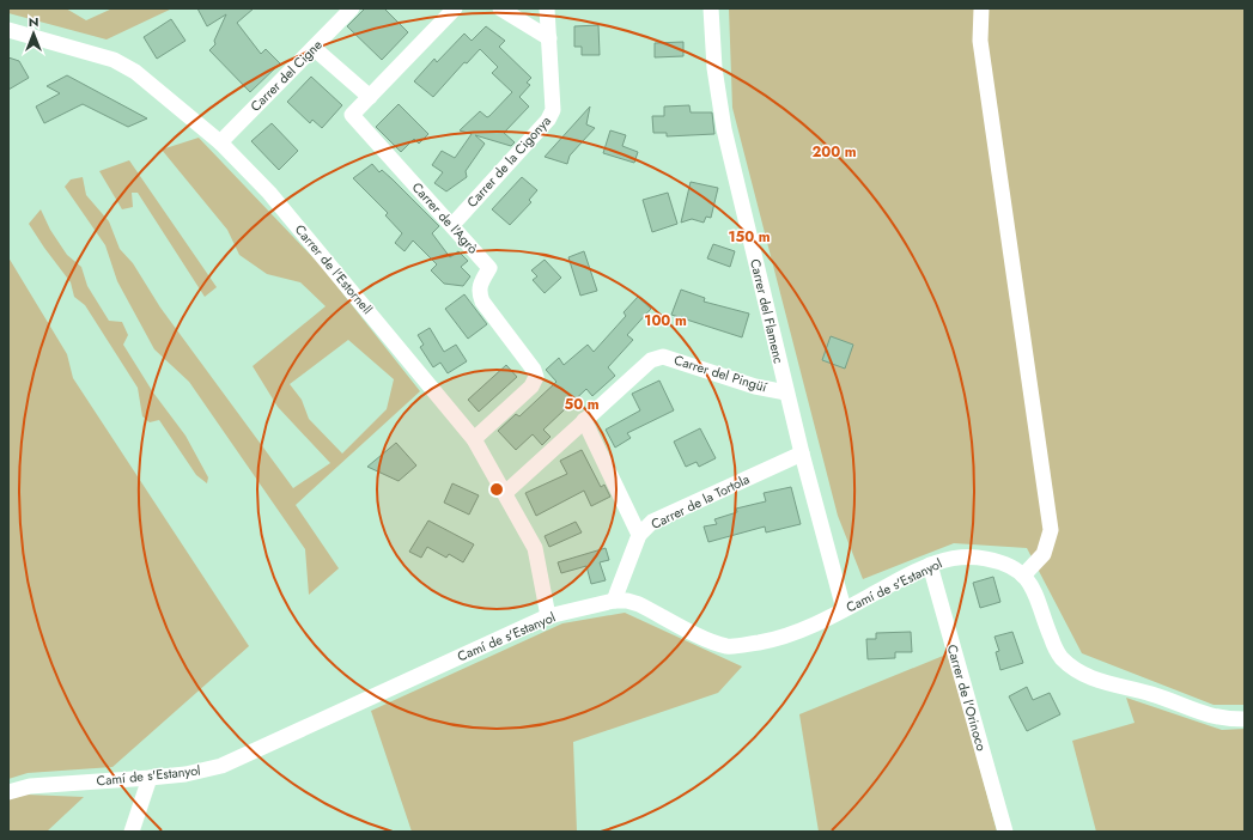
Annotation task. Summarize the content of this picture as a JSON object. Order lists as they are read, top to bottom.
{
  "streets": {
    "street": [
      "Carrer del Cigne",
      "Carrer de la Cigonya",
      "Carrer de l'Agrò",
      "Carrer de l'Estornell",
      "Carrer del Flamenc",
      "Carrer del Pingüí",
      "Carrer de la Tortola",
      "Camí de s'Estanyol",
      "Carrer de l'Orinoco"
    ]
  },
  "crossings": [
    ["Carrer del Cigne", "Carrer de l'Estornell"],
    ["Carrer de la Cigonya", "Carrer de l'Agrò"],
    ["Carrer de l'Agrò", "Carrer de l'Estornell"],
    ["Carrer de l'Estornell", "Carrer del Pingüí"],
    ["Carrer de l'Estornell", "Camí de s'Estanyol"],
    ["Carrer del Flamenc", "Carrer del Pingüí"],
    ["Carrer del Flamenc", "Carrer de la Tortola"],
    ["Carrer del Flamenc", "Camí de s'Estanyol"],
    ["Carrer de la Tortola", "Camí de s'Estanyol"],
    ["Camí de s'Estanyol", "Carrer de l'Orinoco"]
  ],
  "north": "top",
  "rings": [
    "200 m",
    "150 m",
    "100 m",
    "50 m"
  ]
}
